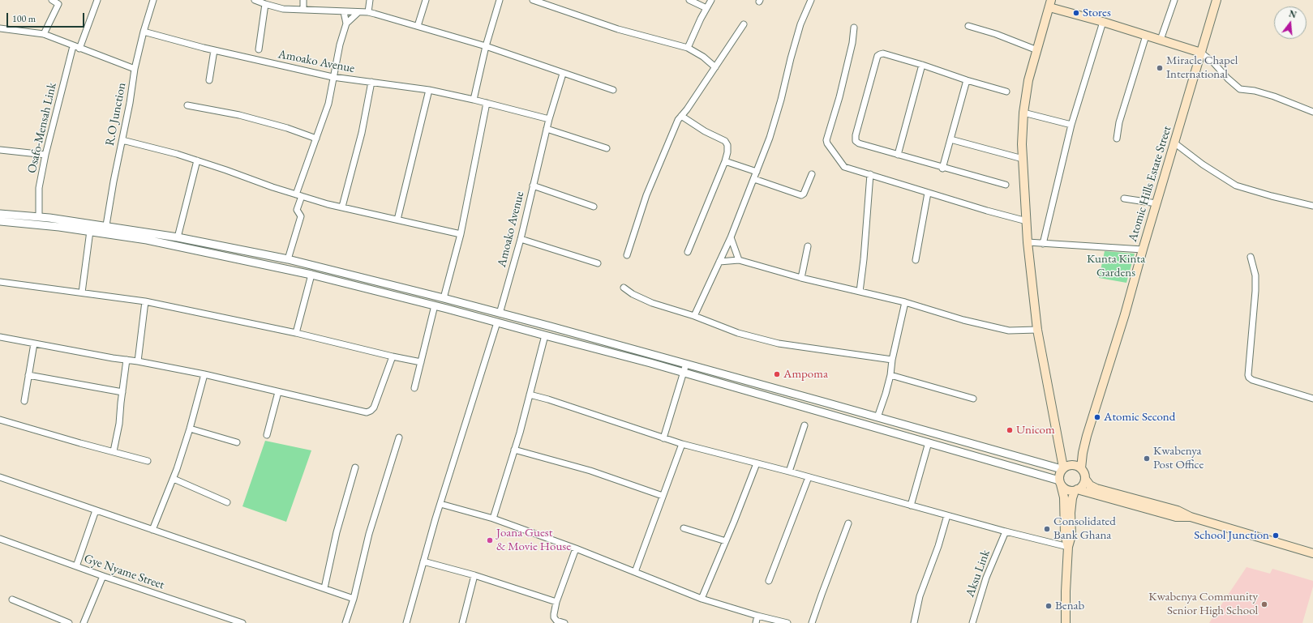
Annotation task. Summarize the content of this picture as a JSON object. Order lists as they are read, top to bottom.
{
  "streets": {
    "main road": ["Atomic Hills Estate Street"],
    "street": [
      "Amoako Avenue",
      "R.O Junction",
      "Osafo-Mensah Link",
      "Gye Nyame Street",
      "Aksu Link"
    ]
  },
  "crossings": [
    ["Amoako Avenue", "R.O Junction"]
  ],
  "parks": ["Kunta Kinta Gardens"],
  "places": [
    "Stores",
    "Miracle Chapel International",
    "Ampoma",
    "Atomic Second",
    "Unicom",
    "Kwabenya Post Office",
    "Consolidated Bank Ghana",
    "School Junction",
    "Joana Guest & Movie House",
    "Kwabenya Community Senior High School",
    "Benab"
  ],
  "scale_bar": "100 m",
  "north": "top"
}
